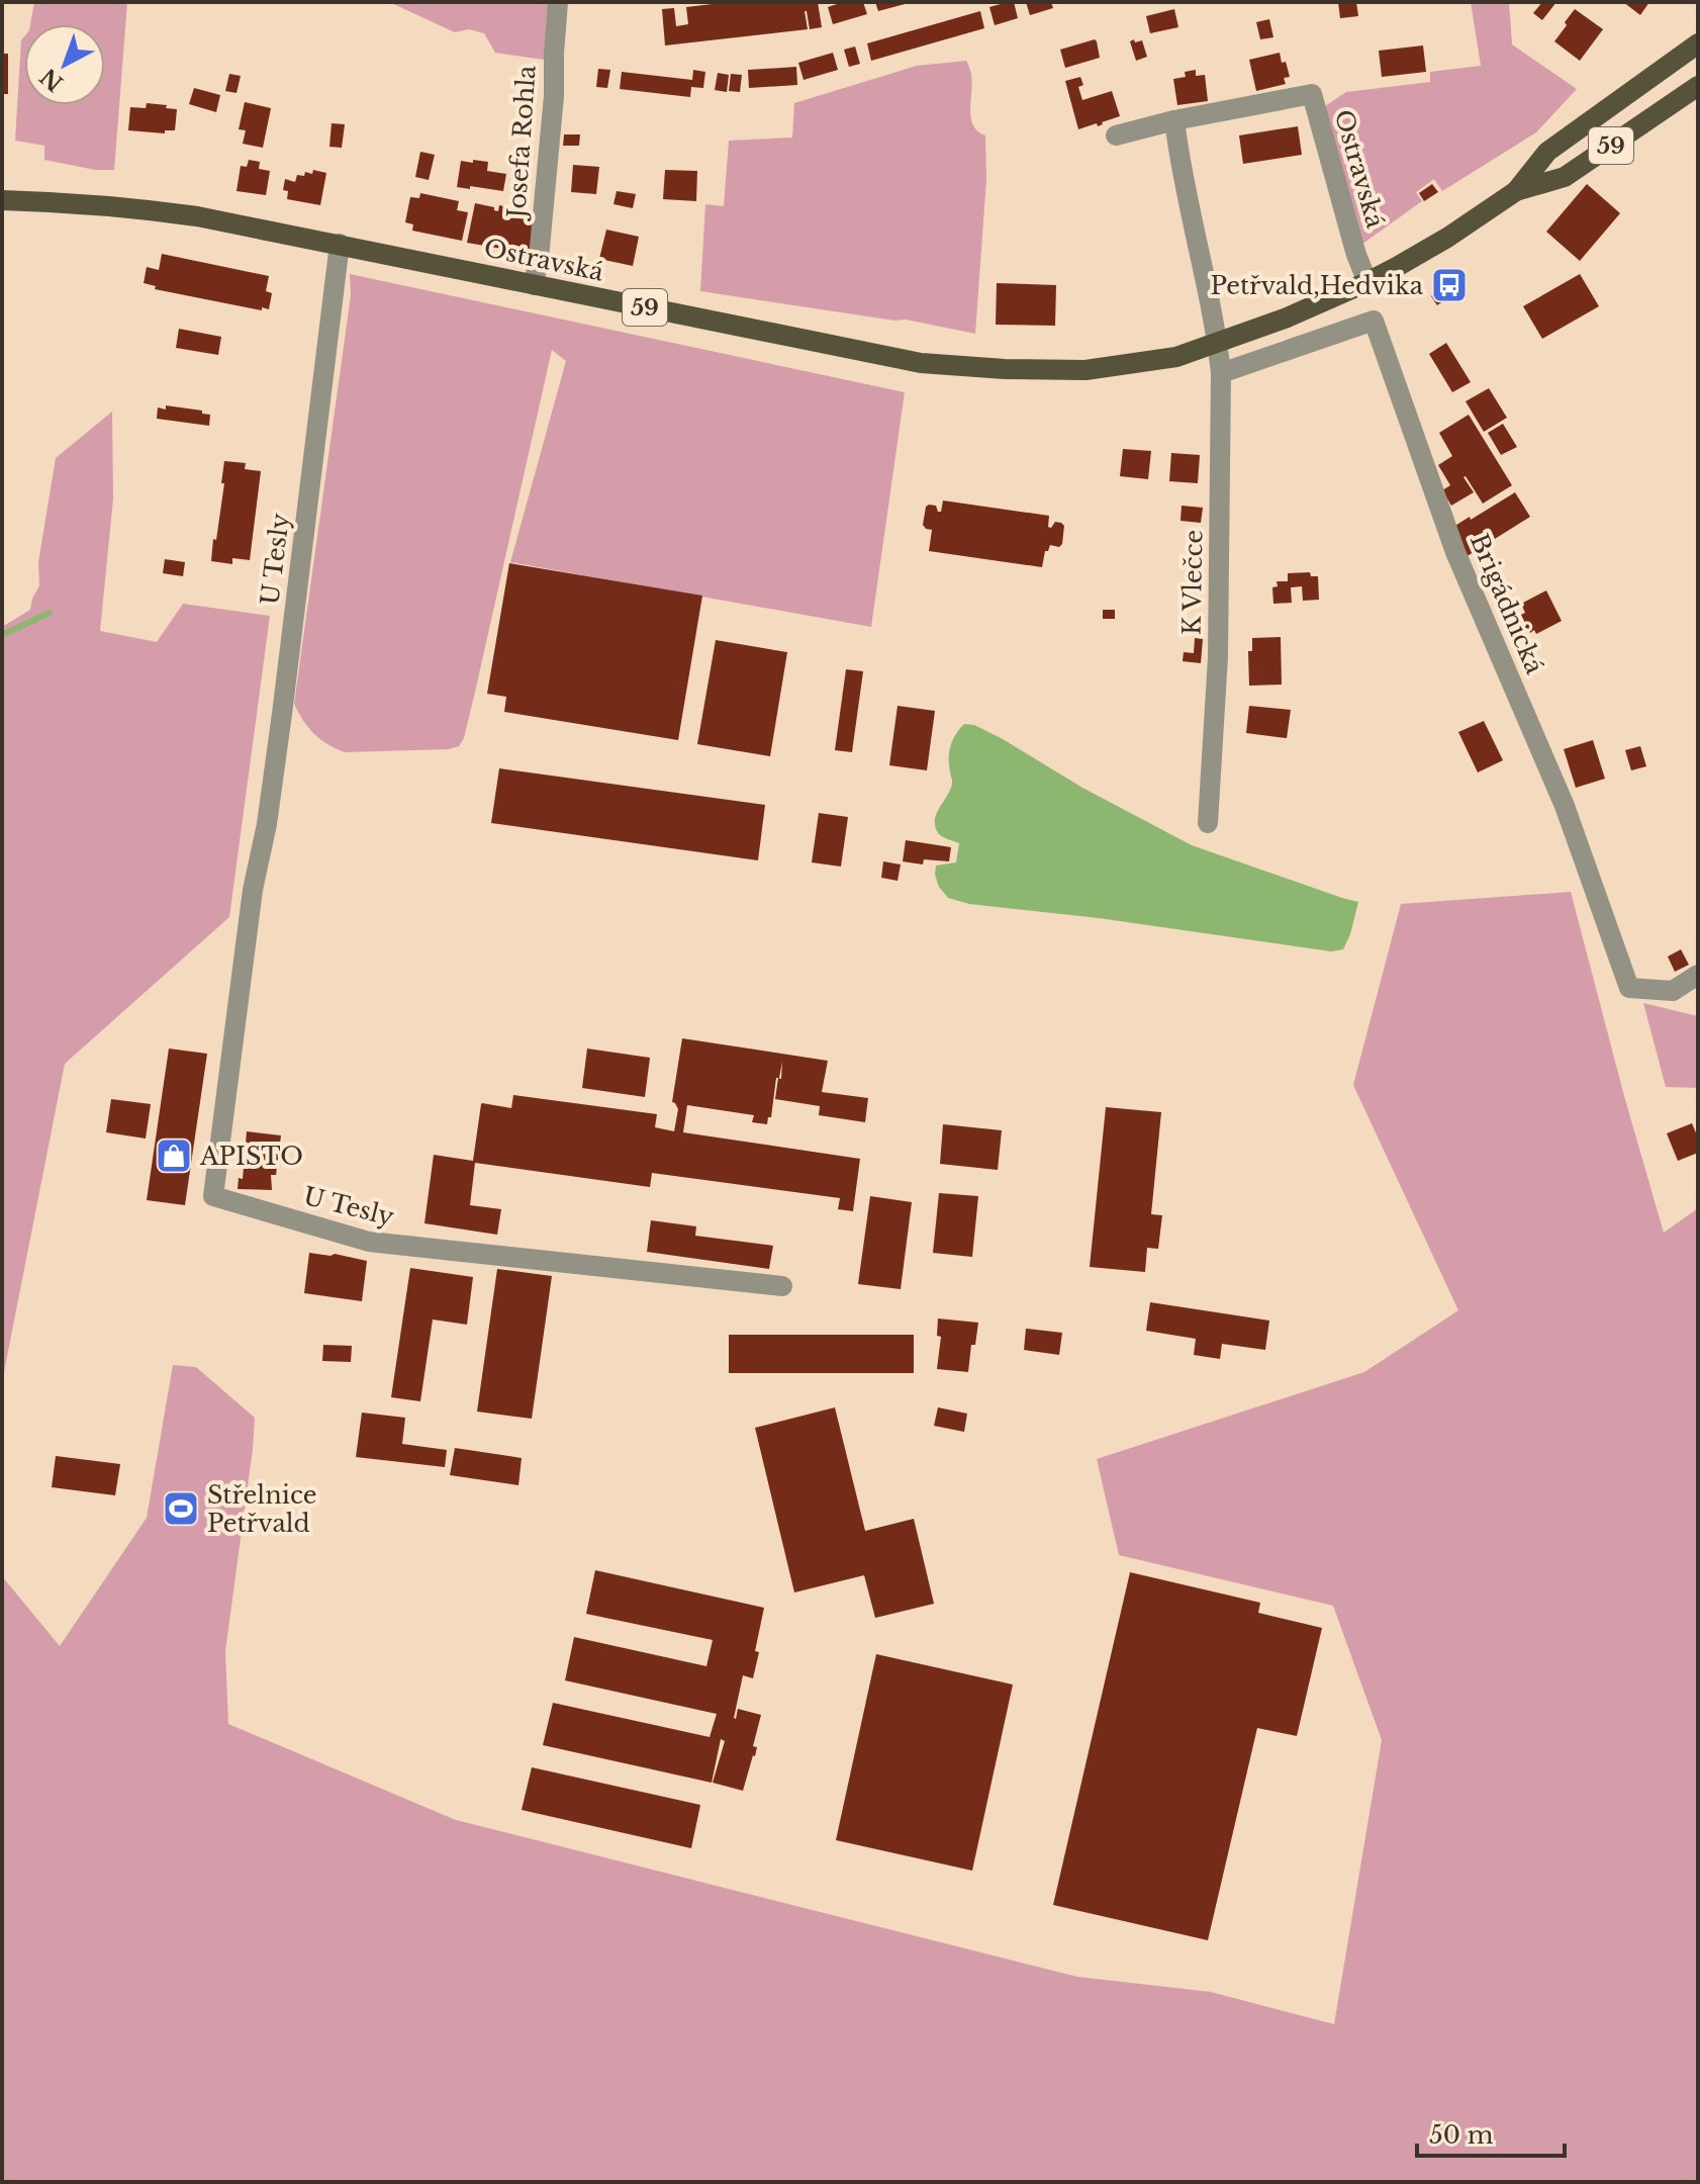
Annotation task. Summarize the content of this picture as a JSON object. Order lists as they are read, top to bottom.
{
  "streets": {
    "main road": ["59", "Ostravská"],
    "street": [
      "Josefa Rohla",
      "U Tesly",
      "K Vlečce",
      "Brigádnická"
    ]
  },
  "crossings": [
    ["Josefa Rohla", "Ostravská"],
    ["Ostravská", "U Tesly"],
    ["Ostravská", "K Vlečce"],
    ["K Vlečce", "Brigádnická"]
  ],
  "places": {
    "bus stop": ["Petřvald,Hedvika"],
    "shop": ["APISTO"],
    "sports": ["Střelnice Petřvald"]
  },
  "scale_bar": "50 m",
  "north": "bottom left"
}
